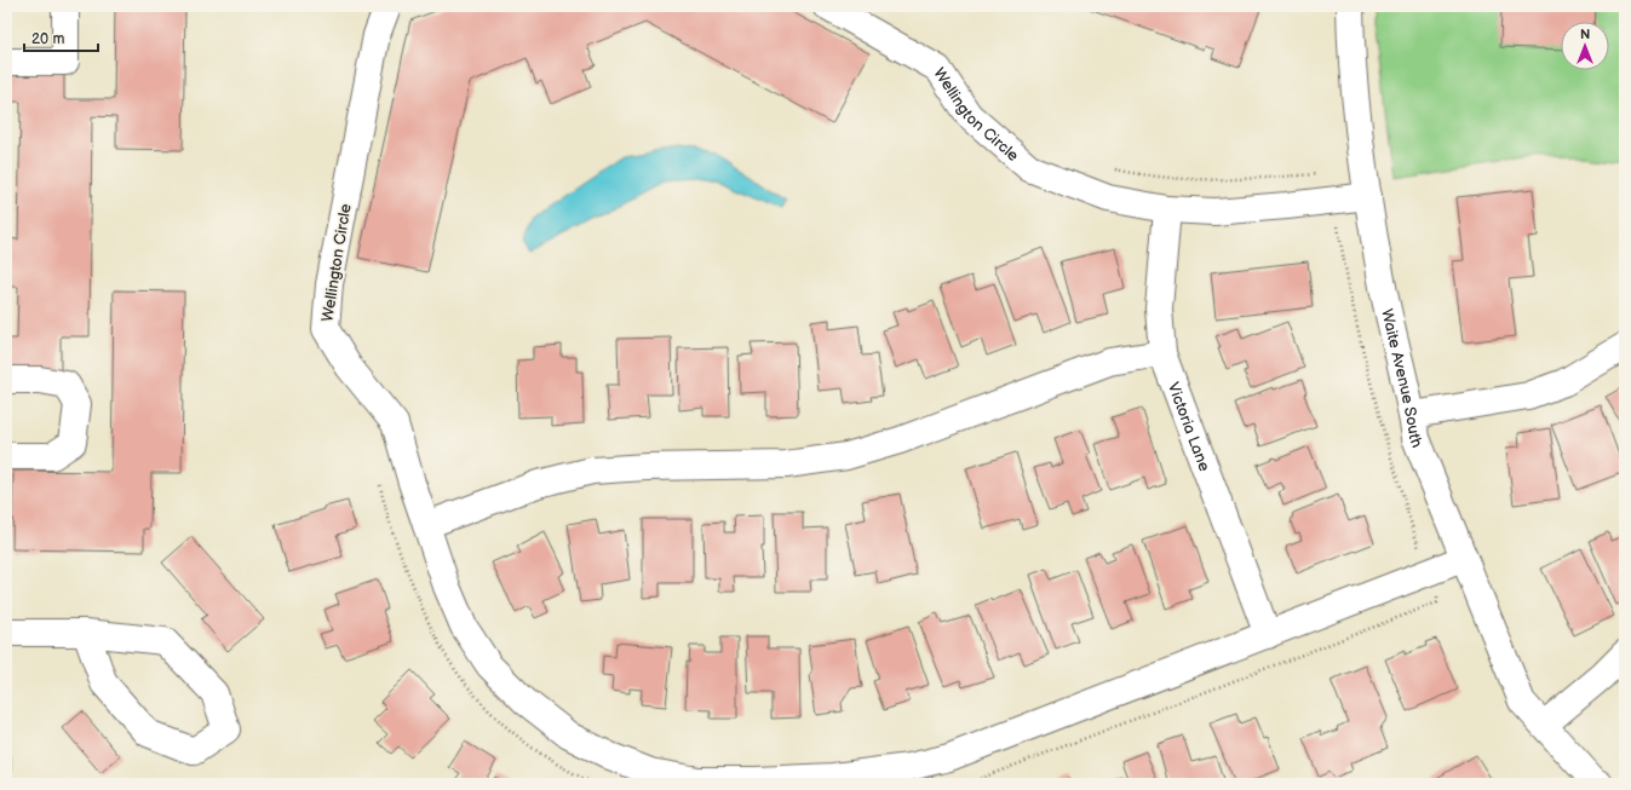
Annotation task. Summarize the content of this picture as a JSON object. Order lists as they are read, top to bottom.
{
  "streets": {
    "street": ["Wellington Circle", "Waite Avenue South", "Victoria Lane"]
  },
  "crossings": [
    ["Wellington Circle", "Waite Avenue South"],
    ["Wellington Circle", "Victoria Lane"]
  ],
  "scale_bar": "20 m",
  "north": "top"
}
